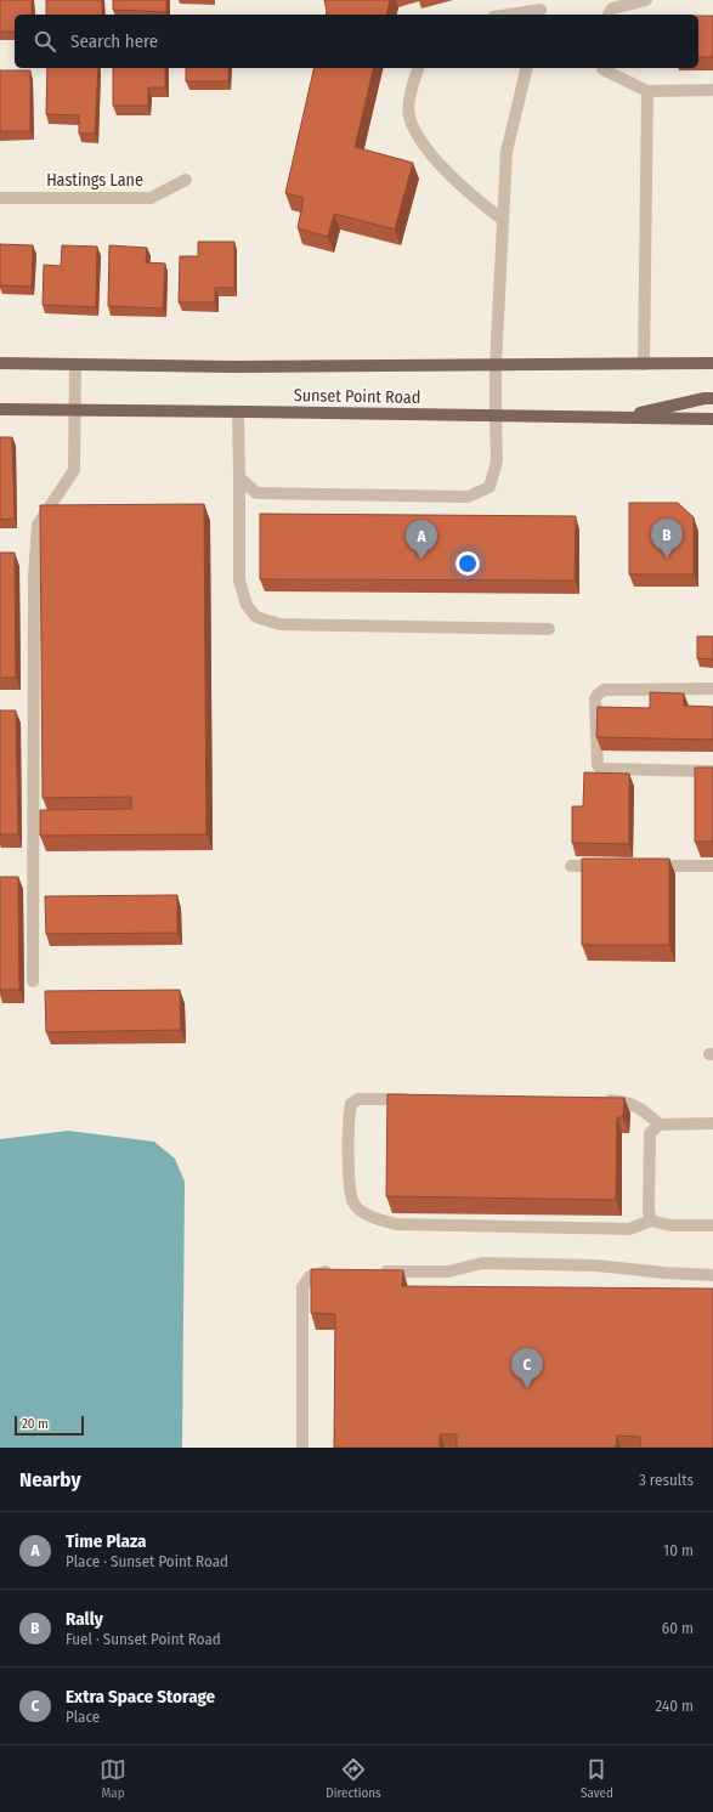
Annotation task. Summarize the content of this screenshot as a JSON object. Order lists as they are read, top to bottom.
{
  "streets": {
    "main road": ["Sunset Point Road"],
    "street": ["Hastings Lane"]
  },
  "scale_bar": "20 m",
  "page": {
    "search": "Search here",
    "pins": ["B", "A", "C"],
    "scale": "20 m",
    "heading": ["Nearby", "3 results"],
    "list": [
      {
        "mark": "A",
        "name": "Time Plaza",
        "note": "Place · Sunset Point Road",
        "value": "10 m"
      },
      {
        "mark": "B",
        "name": "Rally",
        "note": "Fuel · Sunset Point Road",
        "value": "60 m"
      },
      {
        "mark": "C",
        "name": "Extra Space Storage",
        "note": "Place",
        "value": "240 m"
      }
    ],
    "nav": ["Map", "Directions", "Saved"]
  }
}
